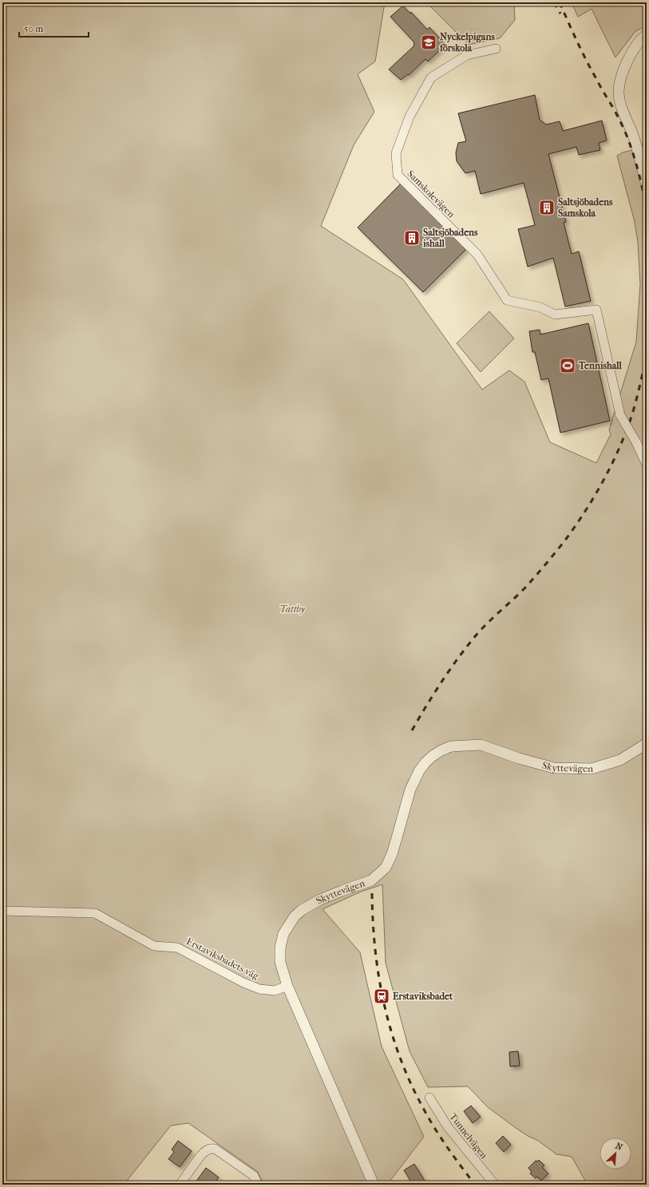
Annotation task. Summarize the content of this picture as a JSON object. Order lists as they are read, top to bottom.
{
  "streets": {
    "street": [
      "Samskolevägen",
      "Skyttevägen",
      "Erstaviksbadets väg",
      "Tunnelvägen"
    ]
  },
  "crossings": [
    ["Skyttevägen", "Erstaviksbadets väg"]
  ],
  "parks": ["Tattby"],
  "places": {
    "school or university": ["Nyckelpigans förskola"],
    "building": ["Saltsjöbadens Samskola", "Saltsjöbadens ishall"],
    "sports": ["Tennishall"],
    "station": ["Erstaviksbadet"]
  },
  "scale_bar": "50 m",
  "north": "top right"
}
